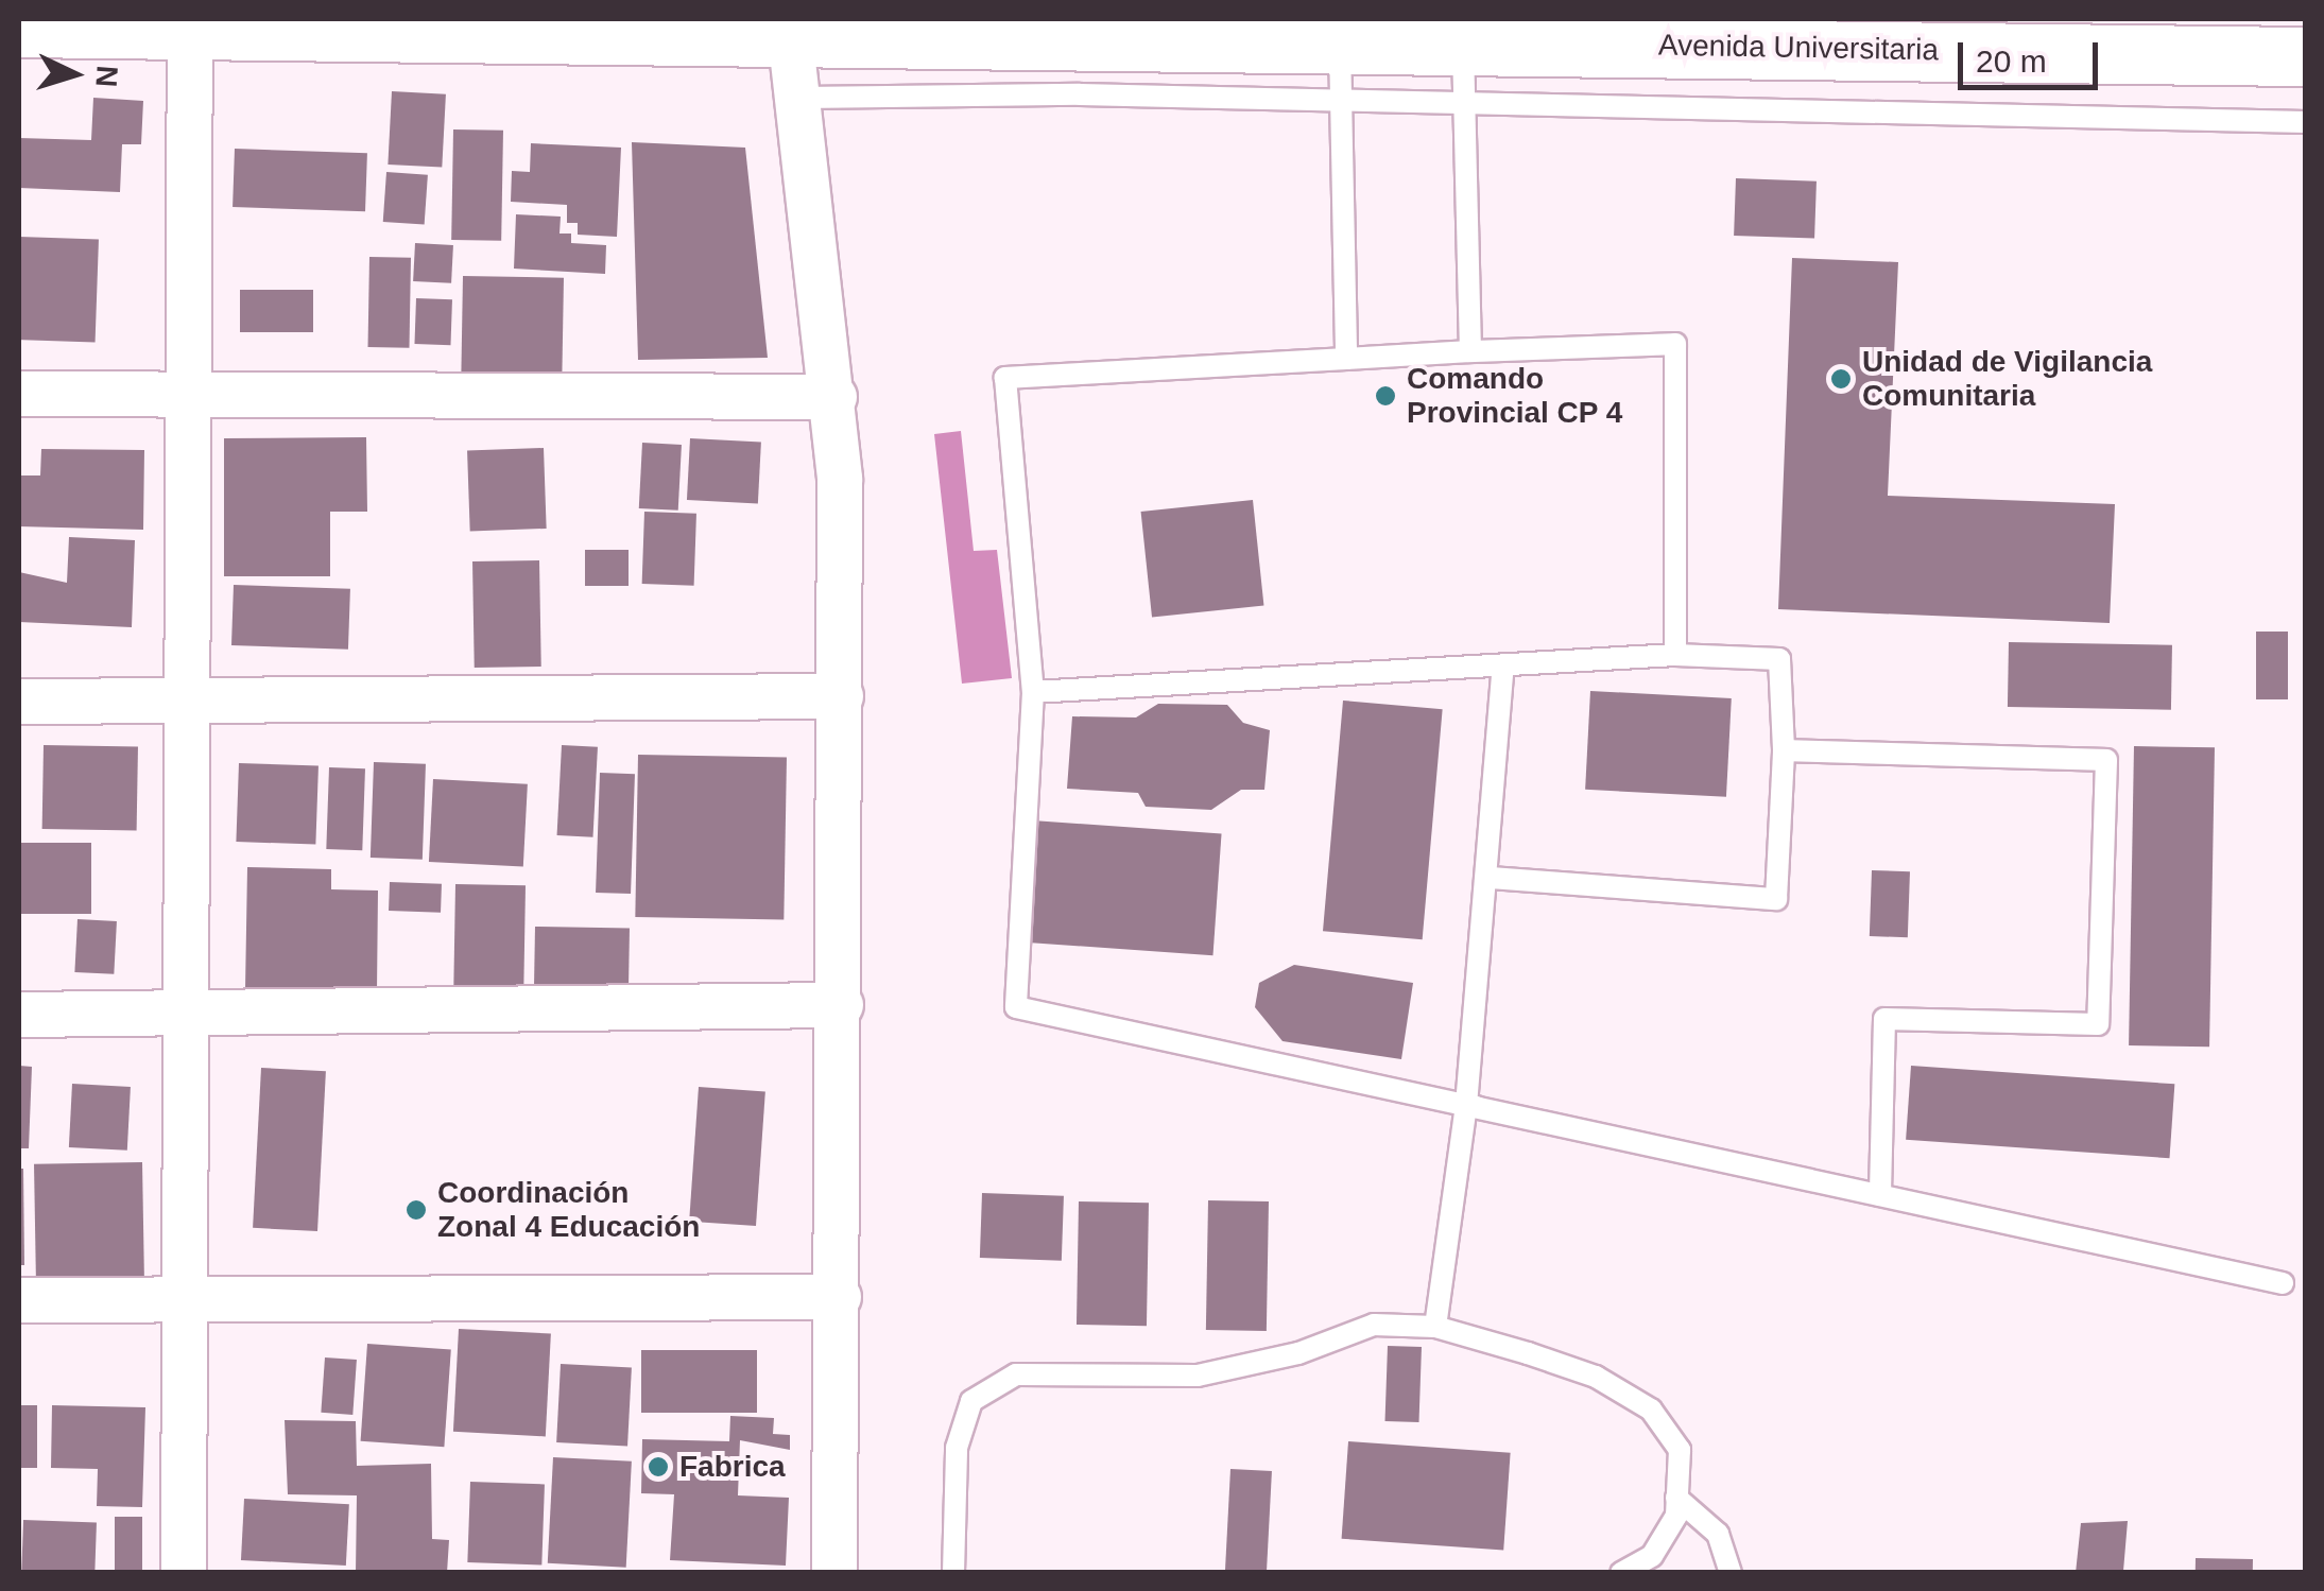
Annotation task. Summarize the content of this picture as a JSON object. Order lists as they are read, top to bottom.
{
  "streets": {
    "main road": ["Avenida Universitaria"]
  },
  "places": [
    "Unidad de Vigilancia Comunitaria",
    "Comando Provincial CP 4",
    "Coordinación Zonal 4 Educación",
    "Fabrica"
  ],
  "scale_bar": "20 m",
  "north": "right"
}
